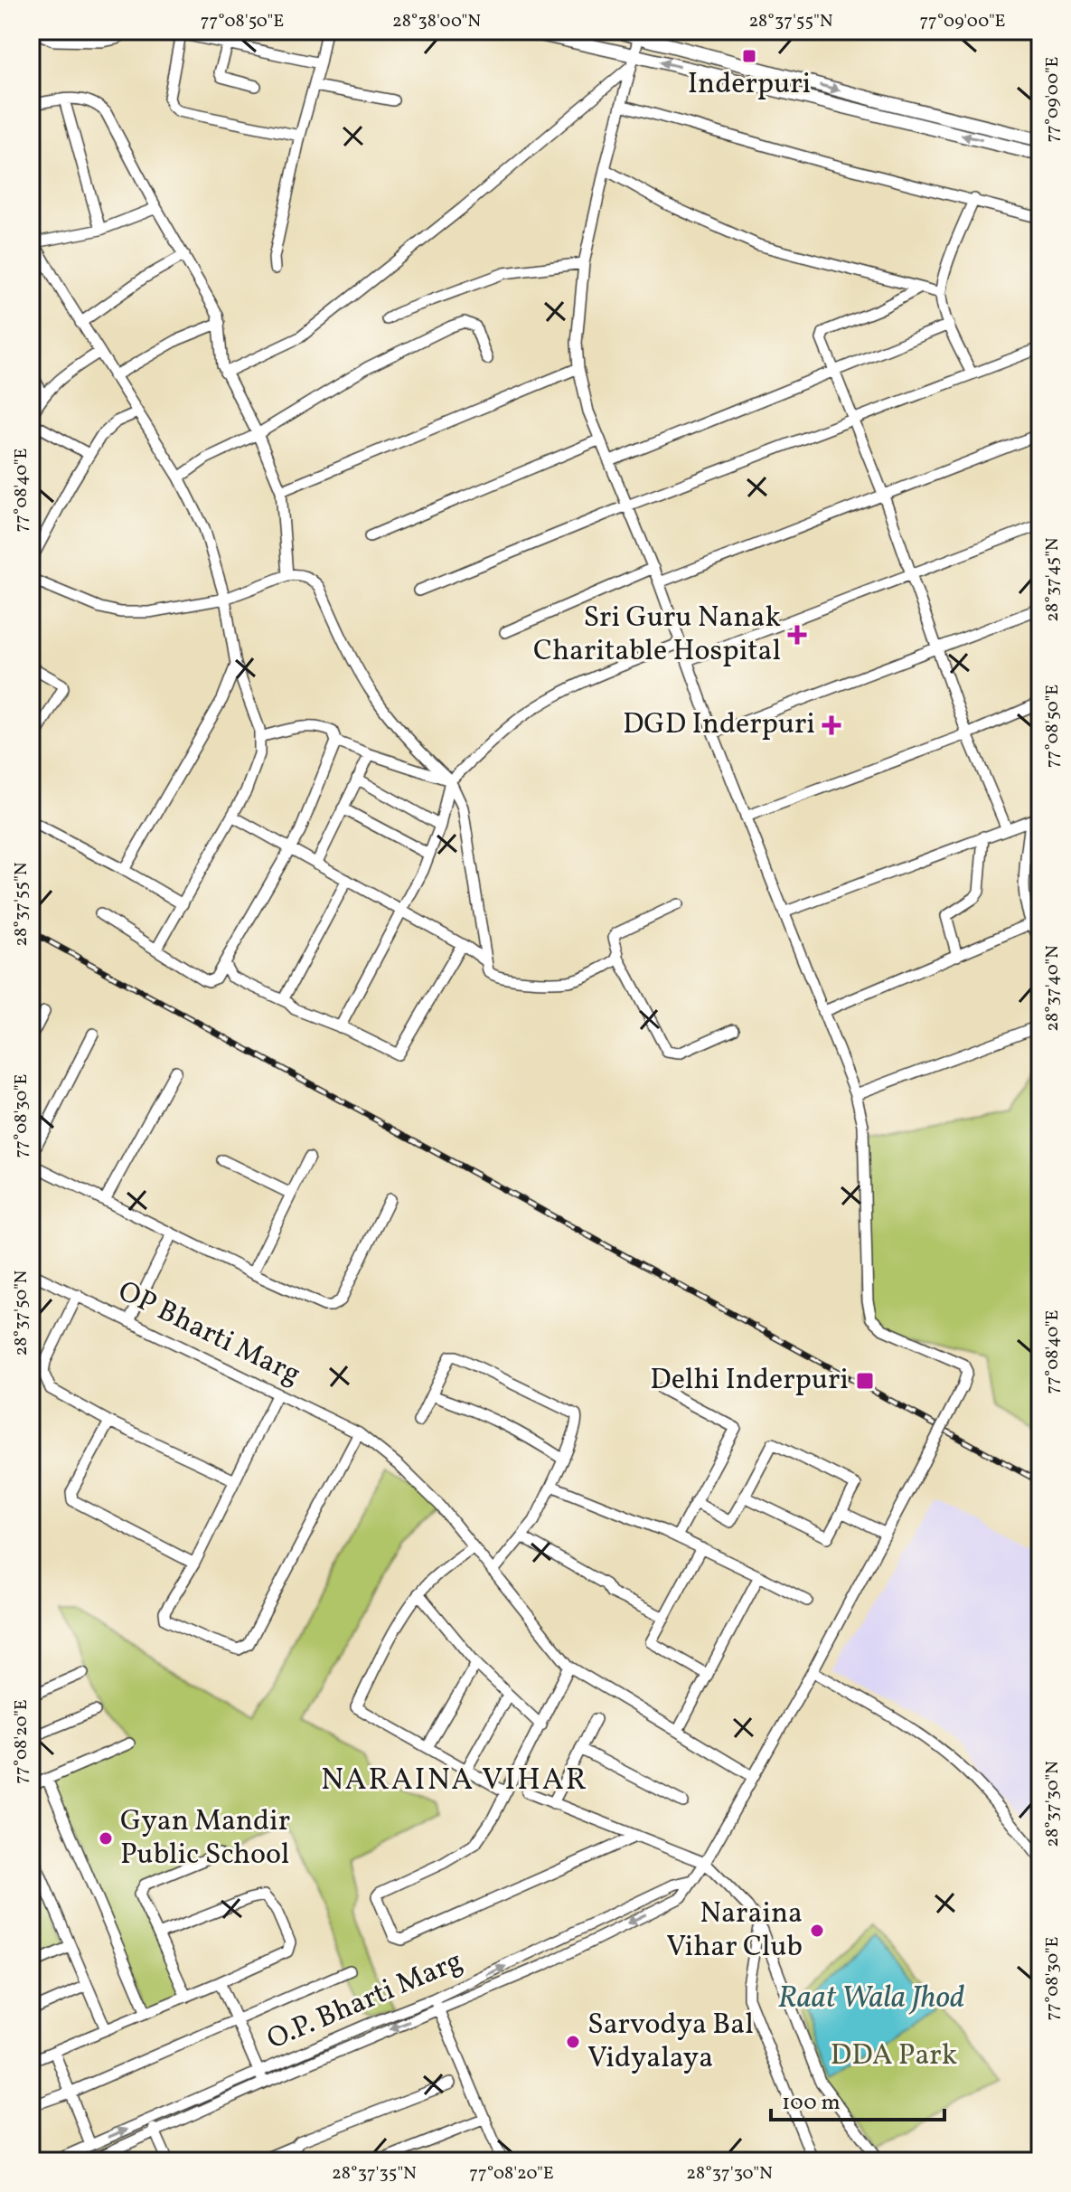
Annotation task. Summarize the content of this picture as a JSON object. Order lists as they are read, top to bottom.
{
  "streets": {
    "street": ["OP Bharti Marg", "O.P. Bharti Marg"]
  },
  "crossings": [
    ["OP Bharti Marg", "O.P. Bharti Marg"]
  ],
  "districts": ["NARAINA VIHAR"],
  "water": ["Raat Wala Jhod"],
  "parks": ["DDA Park"],
  "places": {
    "transit": ["Inderpuri", "Delhi Inderpuri"],
    "health": ["Sri Guru Nanak Charitable Hospital", "DGD Inderpuri"],
    "other": ["Gyan Mandir Public School", "Naraina Vihar Club", "Sarvodya Bal Vidyalaya"]
  },
  "scale_bar": "100 m",
  "coordinates": [
    "77°08'50\"E",
    "28°38'00\"N",
    "28°37'55\"N",
    "77°09'00\"E",
    "77°08'40\"E",
    "28°37'45\"N",
    "28°37'40\"N",
    "77°08'30\"E",
    "28°37'50\"N",
    "77°08'20\"E",
    "28°37'30\"N",
    "28°37'35\"N"
  ]
}
